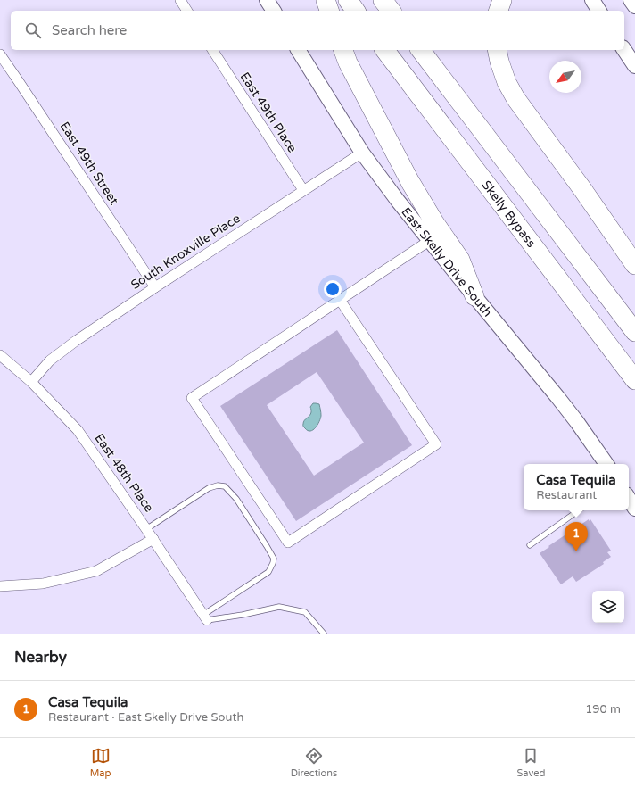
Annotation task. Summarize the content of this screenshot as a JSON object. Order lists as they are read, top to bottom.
{
  "streets": {
    "highway": ["Skelly Bypass"],
    "main road": ["East Skelly Drive South"],
    "street": [
      "East 49th Place",
      "East 49th Street",
      "South Knoxville Place",
      "East 48th Place"
    ]
  },
  "crossings": [
    ["East 49th Place", "South Knoxville Place"],
    ["East 49th Street", "South Knoxville Place"],
    ["South Knoxville Place", "East Skelly Drive South"],
    ["South Knoxville Place", "East 48th Place"]
  ],
  "north": "bottom left",
  "page": {
    "search": "Search here",
    "popup": ["Casa Tequila", "Restaurant"],
    "pins": "1",
    "heading": "Nearby",
    "list": [
      {
        "mark": "1",
        "name": "Casa Tequila",
        "note": "Restaurant · East Skelly Drive South",
        "value": "190 m"
      }
    ],
    "nav": ["Map", "Directions", "Saved"]
  }
}
